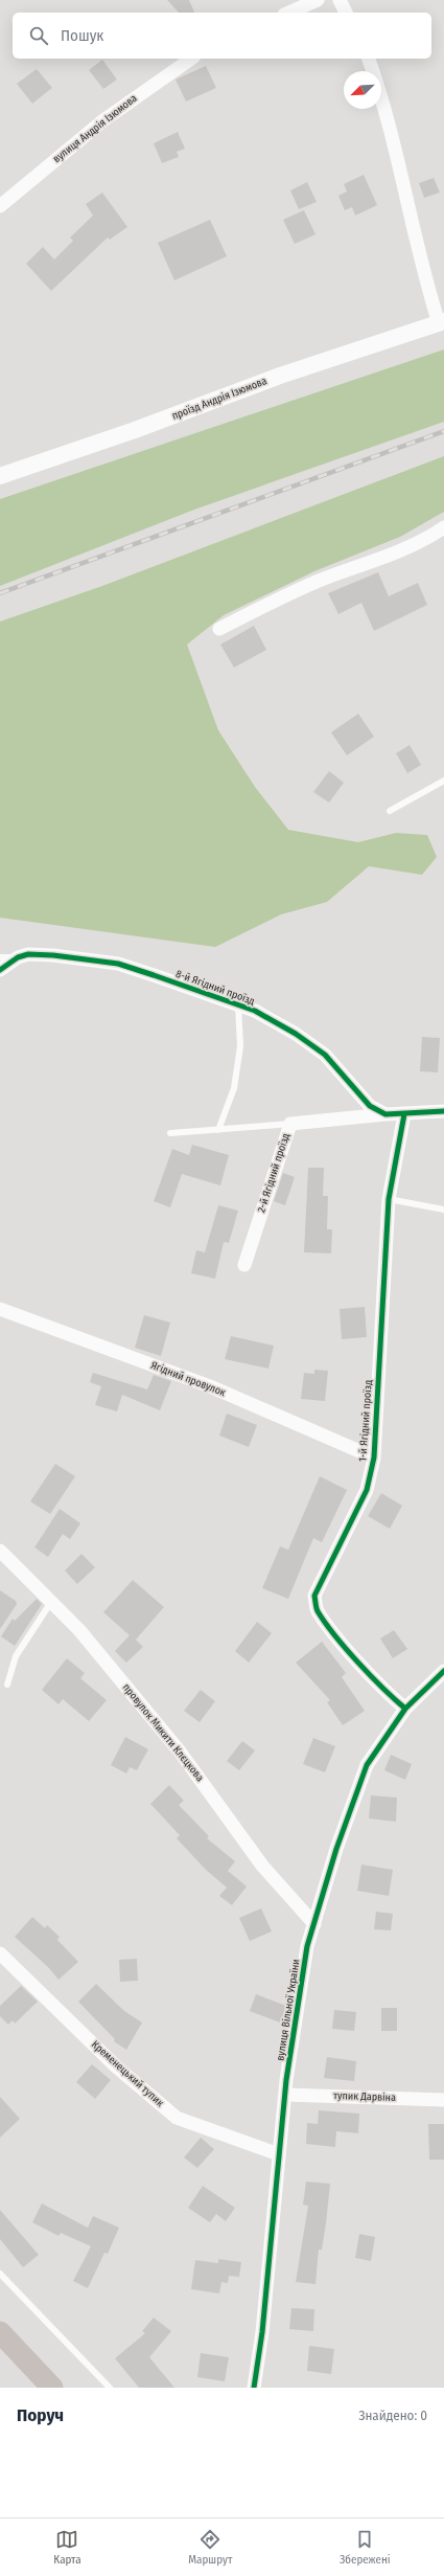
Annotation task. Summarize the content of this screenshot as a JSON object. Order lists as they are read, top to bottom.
{
  "streets": {
    "street": [
      "вулиця Андрія Ізюмова",
      "проїзд Андрія Ізюмова",
      "8-й Ягідний проїзд",
      "2-й Ягідний проїзд",
      "Ягідний провулок",
      "1-й Ягідний проїзд",
      "провулок Микити Клєцкова",
      "вулиця Вільної України",
      "Кременецький тупик",
      "тупик Дарвіна"
    ]
  },
  "crossings": [
    ["8-й Ягідний проїзд", "2-й Ягідний проїзд"],
    ["Ягідний провулок", "1-й Ягідний проїзд"],
    ["1-й Ягідний проїзд", "вулиця Вільної України"],
    ["провулок Микити Клєцкова", "вулиця Вільної України"],
    ["вулиця Вільної України", "Кременецький тупик"],
    ["вулиця Вільної України", "тупик Дарвіна"]
  ],
  "north": "bottom left",
  "page": {
    "search": "Пошук",
    "heading": ["Поруч", "Знайдено: 0"],
    "nav": ["Карта", "Маршрут", "Збережені"]
  }
}
